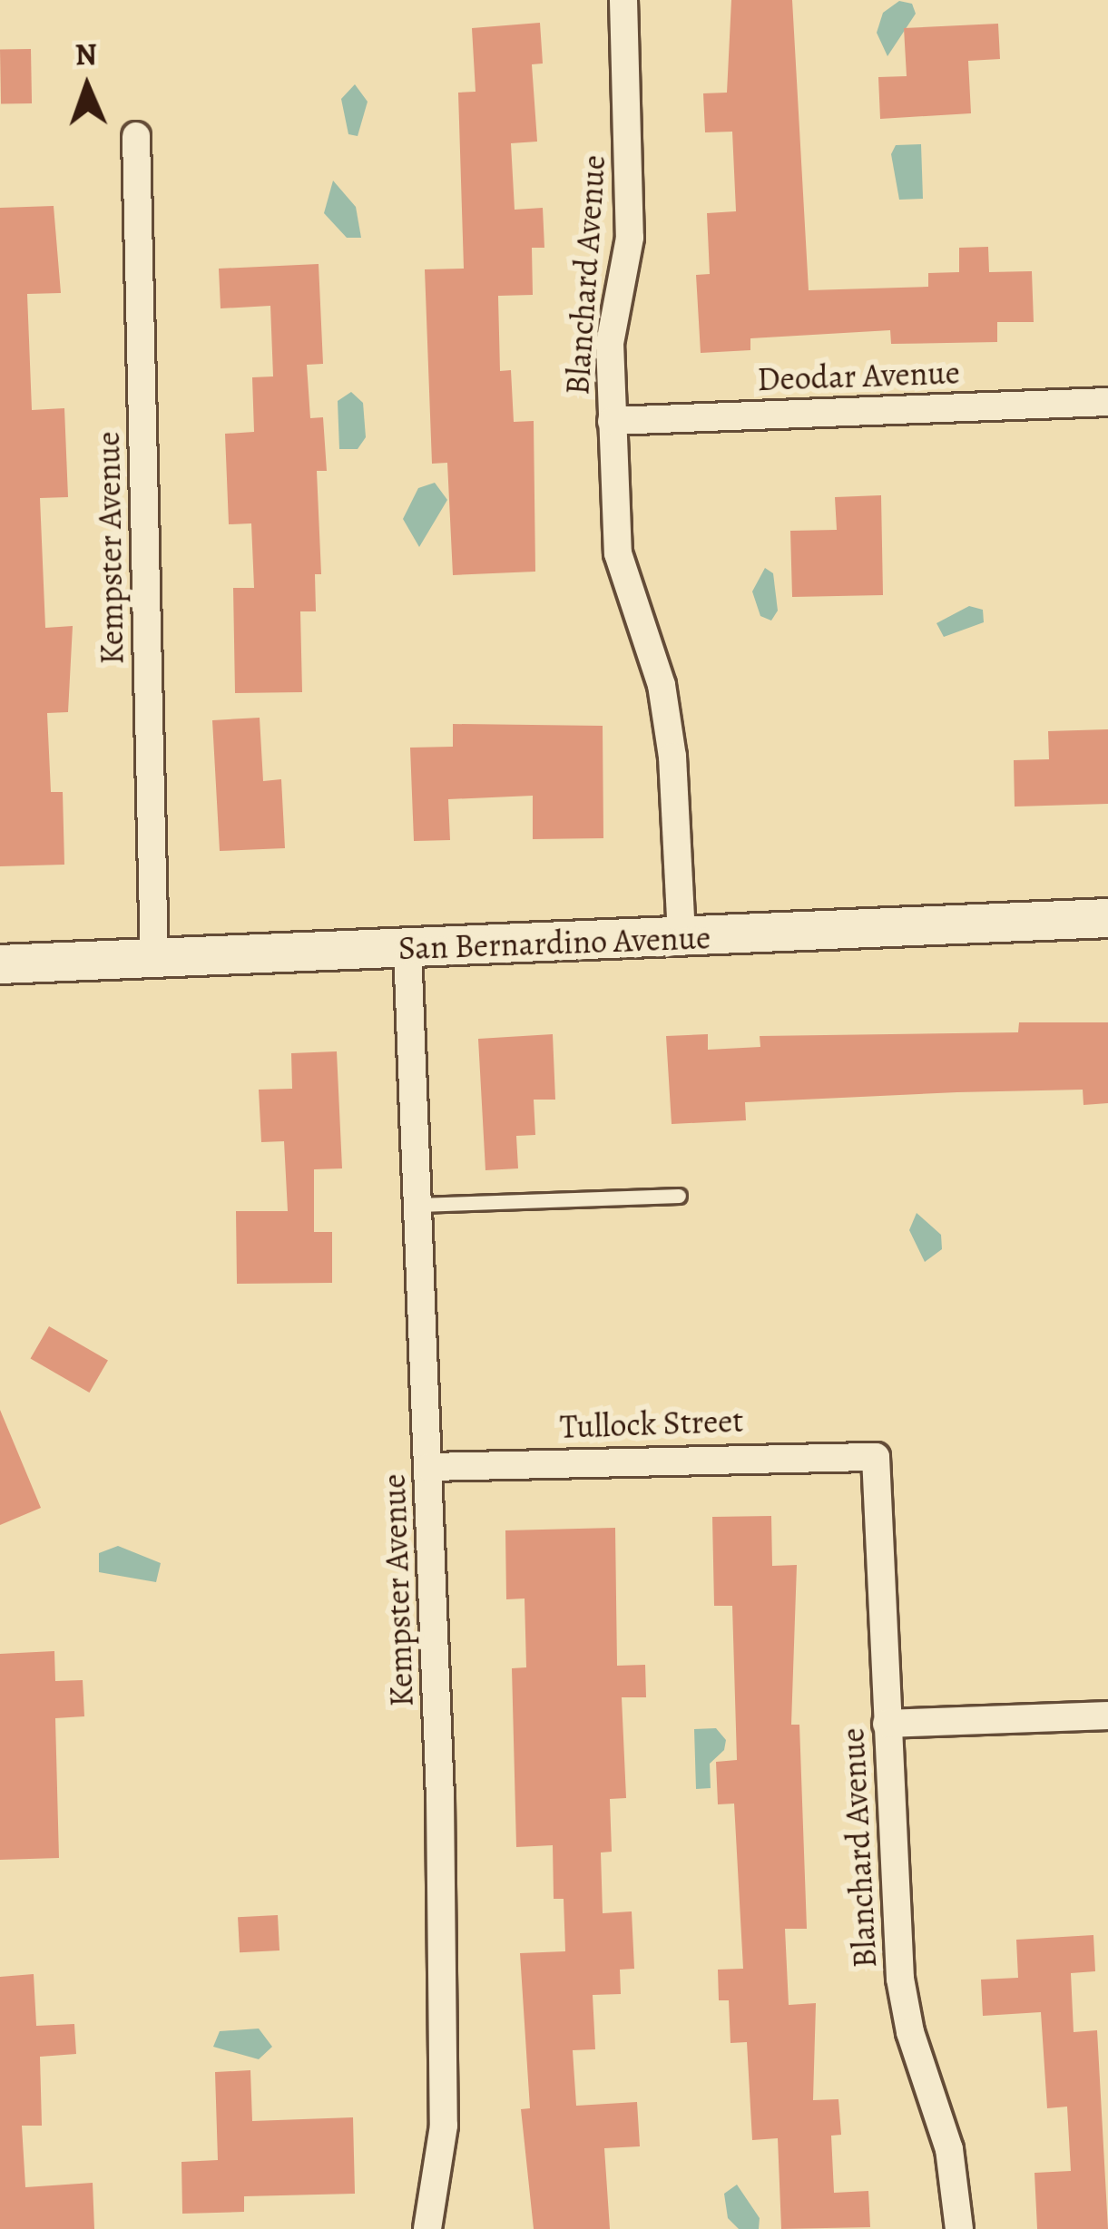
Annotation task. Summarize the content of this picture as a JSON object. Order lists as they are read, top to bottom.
{
  "streets": {
    "main road": ["San Bernardino Avenue"],
    "street": [
      "Blanchard Avenue",
      "Deodar Avenue",
      "Kempster Avenue",
      "Tullock Street"
    ]
  },
  "crossings": [
    ["Blanchard Avenue", "Deodar Avenue"],
    ["Blanchard Avenue", "San Bernardino Avenue"],
    ["Blanchard Avenue", "Tullock Street"],
    ["Kempster Avenue", "San Bernardino Avenue"],
    ["Kempster Avenue", "Tullock Street"]
  ],
  "north": "top"
}
